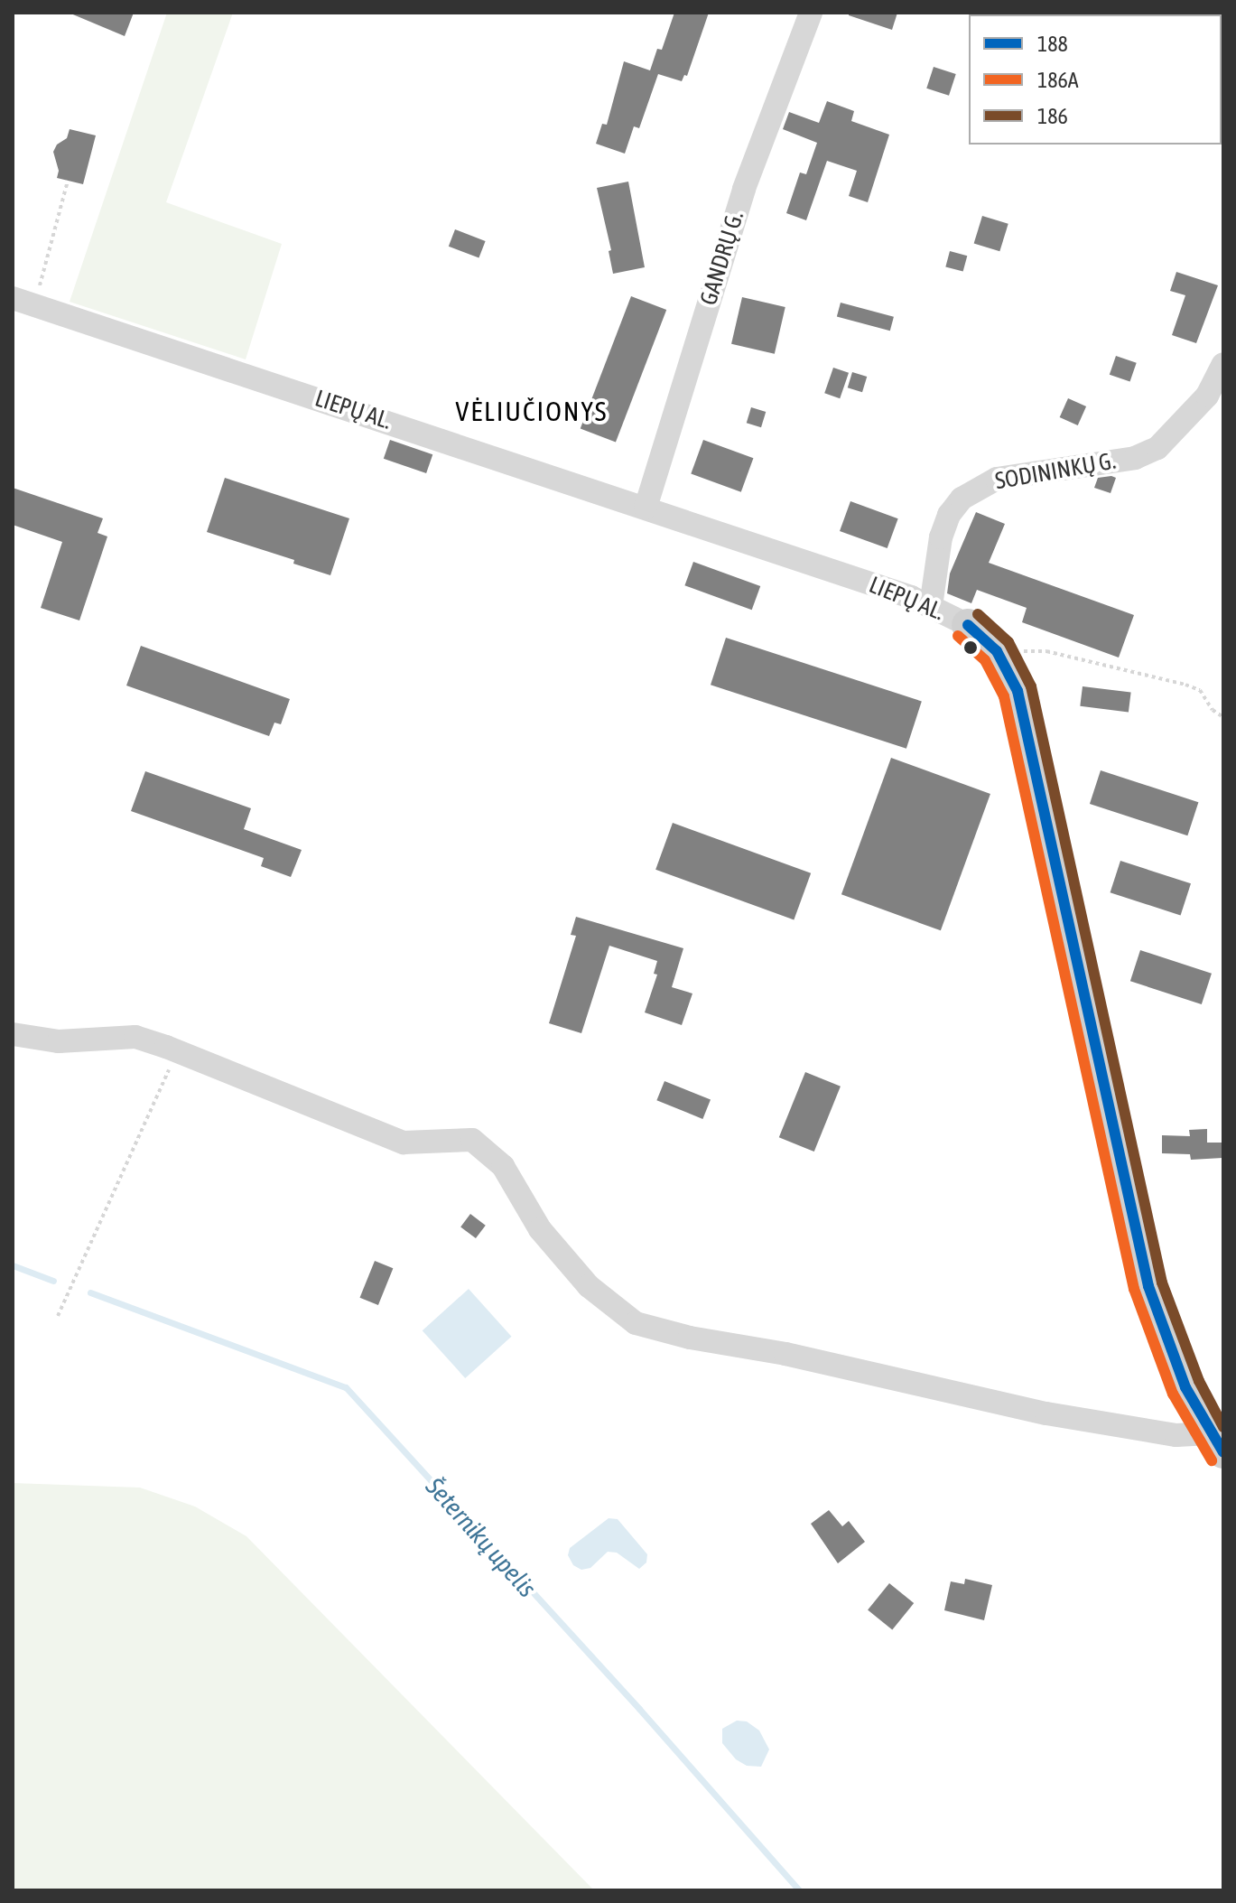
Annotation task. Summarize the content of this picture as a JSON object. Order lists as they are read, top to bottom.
{
  "streets": {
    "main road": ["LIEPŲ AL."],
    "street": ["GANDRŲ G.", "SODININKŲ G."]
  },
  "crossings": [
    ["GANDRŲ G.", "LIEPŲ AL."],
    ["LIEPŲ AL.", "SODININKŲ G."]
  ],
  "districts": ["VĖLIUČIONYS"],
  "water": ["Šeternikų upelis"],
  "lines": ["transit line 186", "transit line 188", "transit line 186A"],
  "legend": ["188", "186A", "186"]
}
